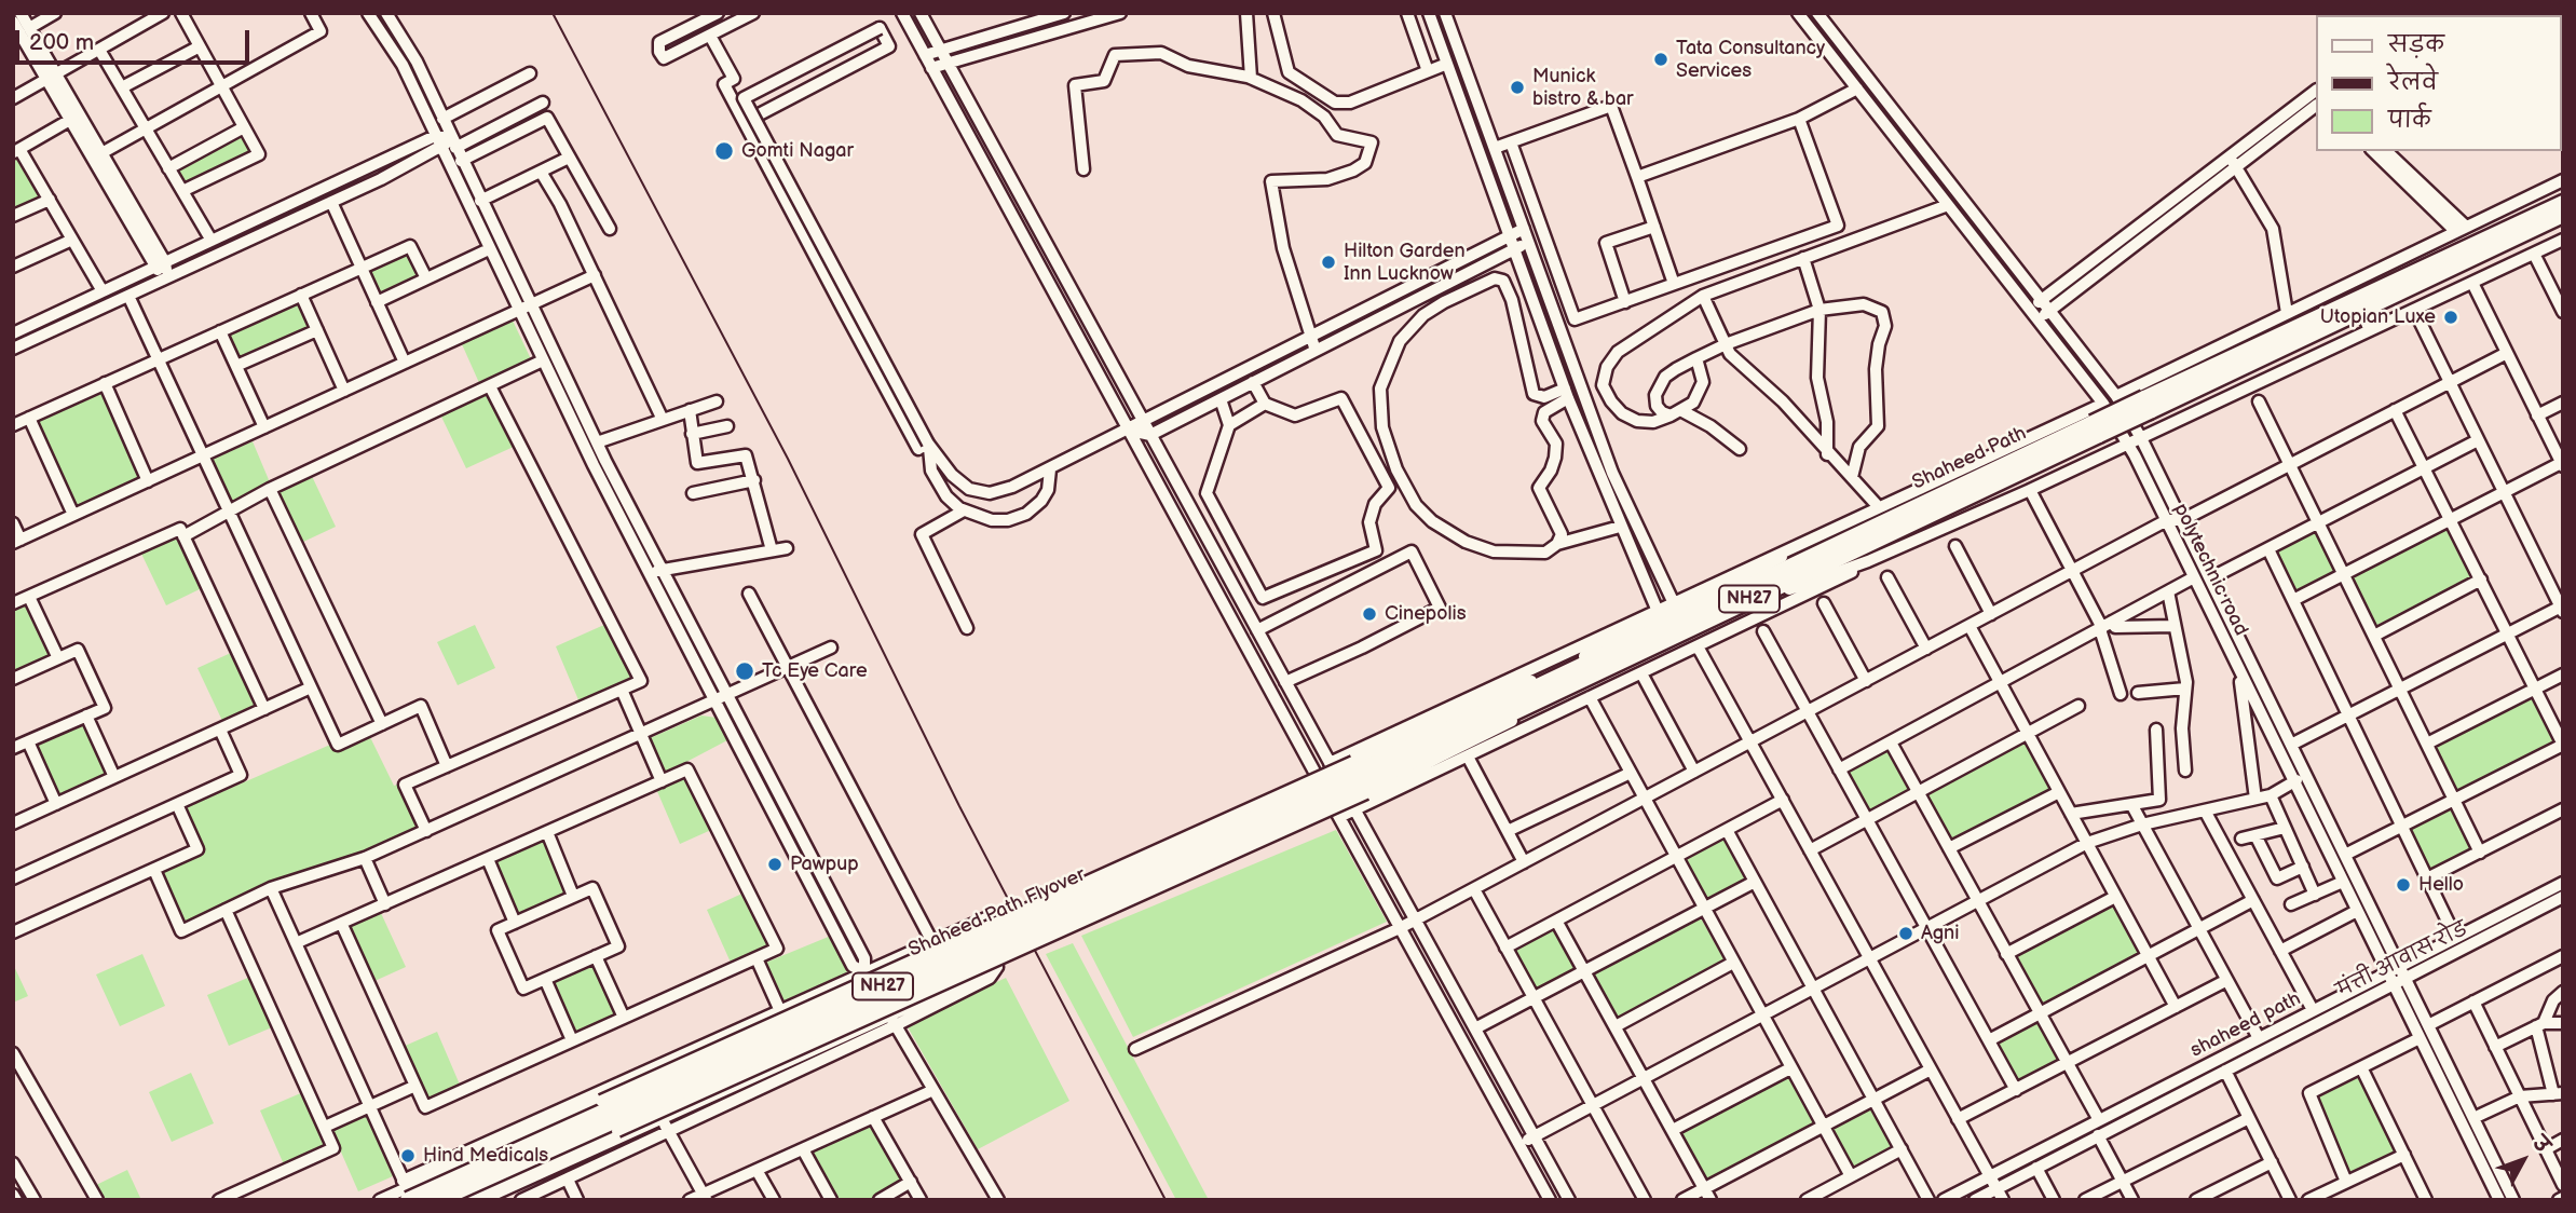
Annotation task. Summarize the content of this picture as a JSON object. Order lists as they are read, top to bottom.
{
  "streets": {
    "highway": ["Shaheed Path", "NH27", "Shaheed Path Flyover"],
    "street": ["polytechnic road", "मंत्ती आवास रोड", "shaheed path"]
  },
  "crossings": [
    ["Shaheed Path", "Shaheed Path Flyover"],
    ["polytechnic road", "मंत्ती आवास रोड"],
    ["polytechnic road", "shaheed path"]
  ],
  "places": [
    "Tata Consultancy Services",
    "Munick bistro & bar",
    "Gomti Nagar",
    "Hilton Garden Inn Lucknow",
    "Utopian Luxe",
    "Cinepolis",
    "Tc Eye Care",
    "Pawpup",
    "Hello",
    "Agni",
    "Hind Medicals"
  ],
  "legend": ["सड़क", "रेलवे", "पार्क"],
  "scale_bar": "200 m",
  "north": "top right"
}
